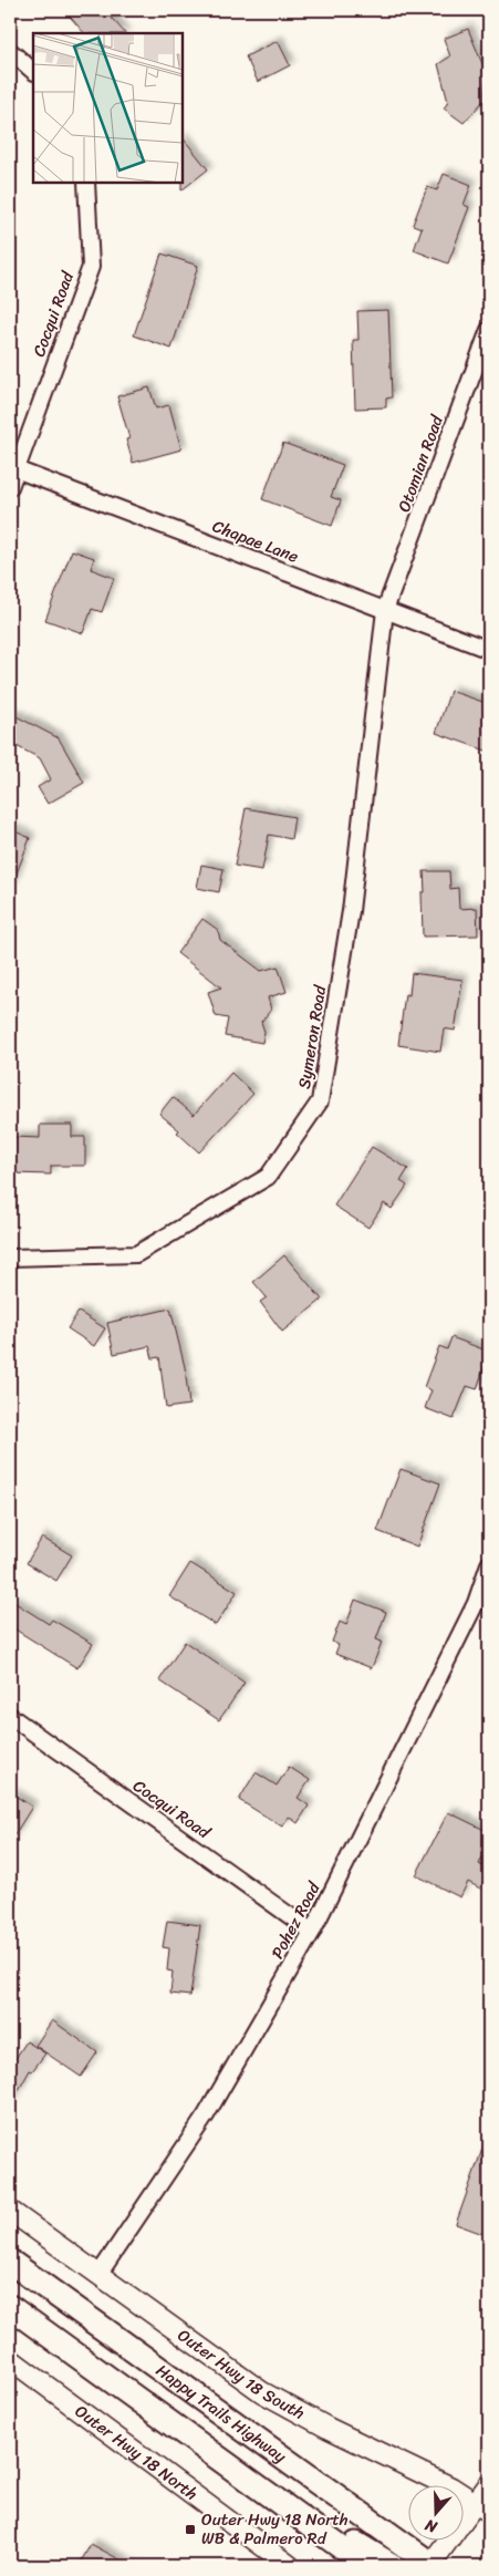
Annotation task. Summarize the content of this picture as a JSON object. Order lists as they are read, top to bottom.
{
  "streets": {
    "main road": ["Happy Trails Highway"],
    "street": [
      "Cocqui Road",
      "Otomian Road",
      "Chapae Lane",
      "Symeron Road",
      "Pohez Road",
      "Outer Hwy 18 South",
      "Outer Hwy 18 North"
    ]
  },
  "crossings": [
    ["Cocqui Road", "Chapae Lane"],
    ["Cocqui Road", "Pohez Road"],
    ["Otomian Road", "Chapae Lane"],
    ["Otomian Road", "Symeron Road"],
    ["Chapae Lane", "Symeron Road"],
    ["Pohez Road", "Outer Hwy 18 South"]
  ],
  "places": {
    "transit": ["Outer Hwy 18 North WB & Palmero Rd"]
  },
  "north": "bottom"
}
